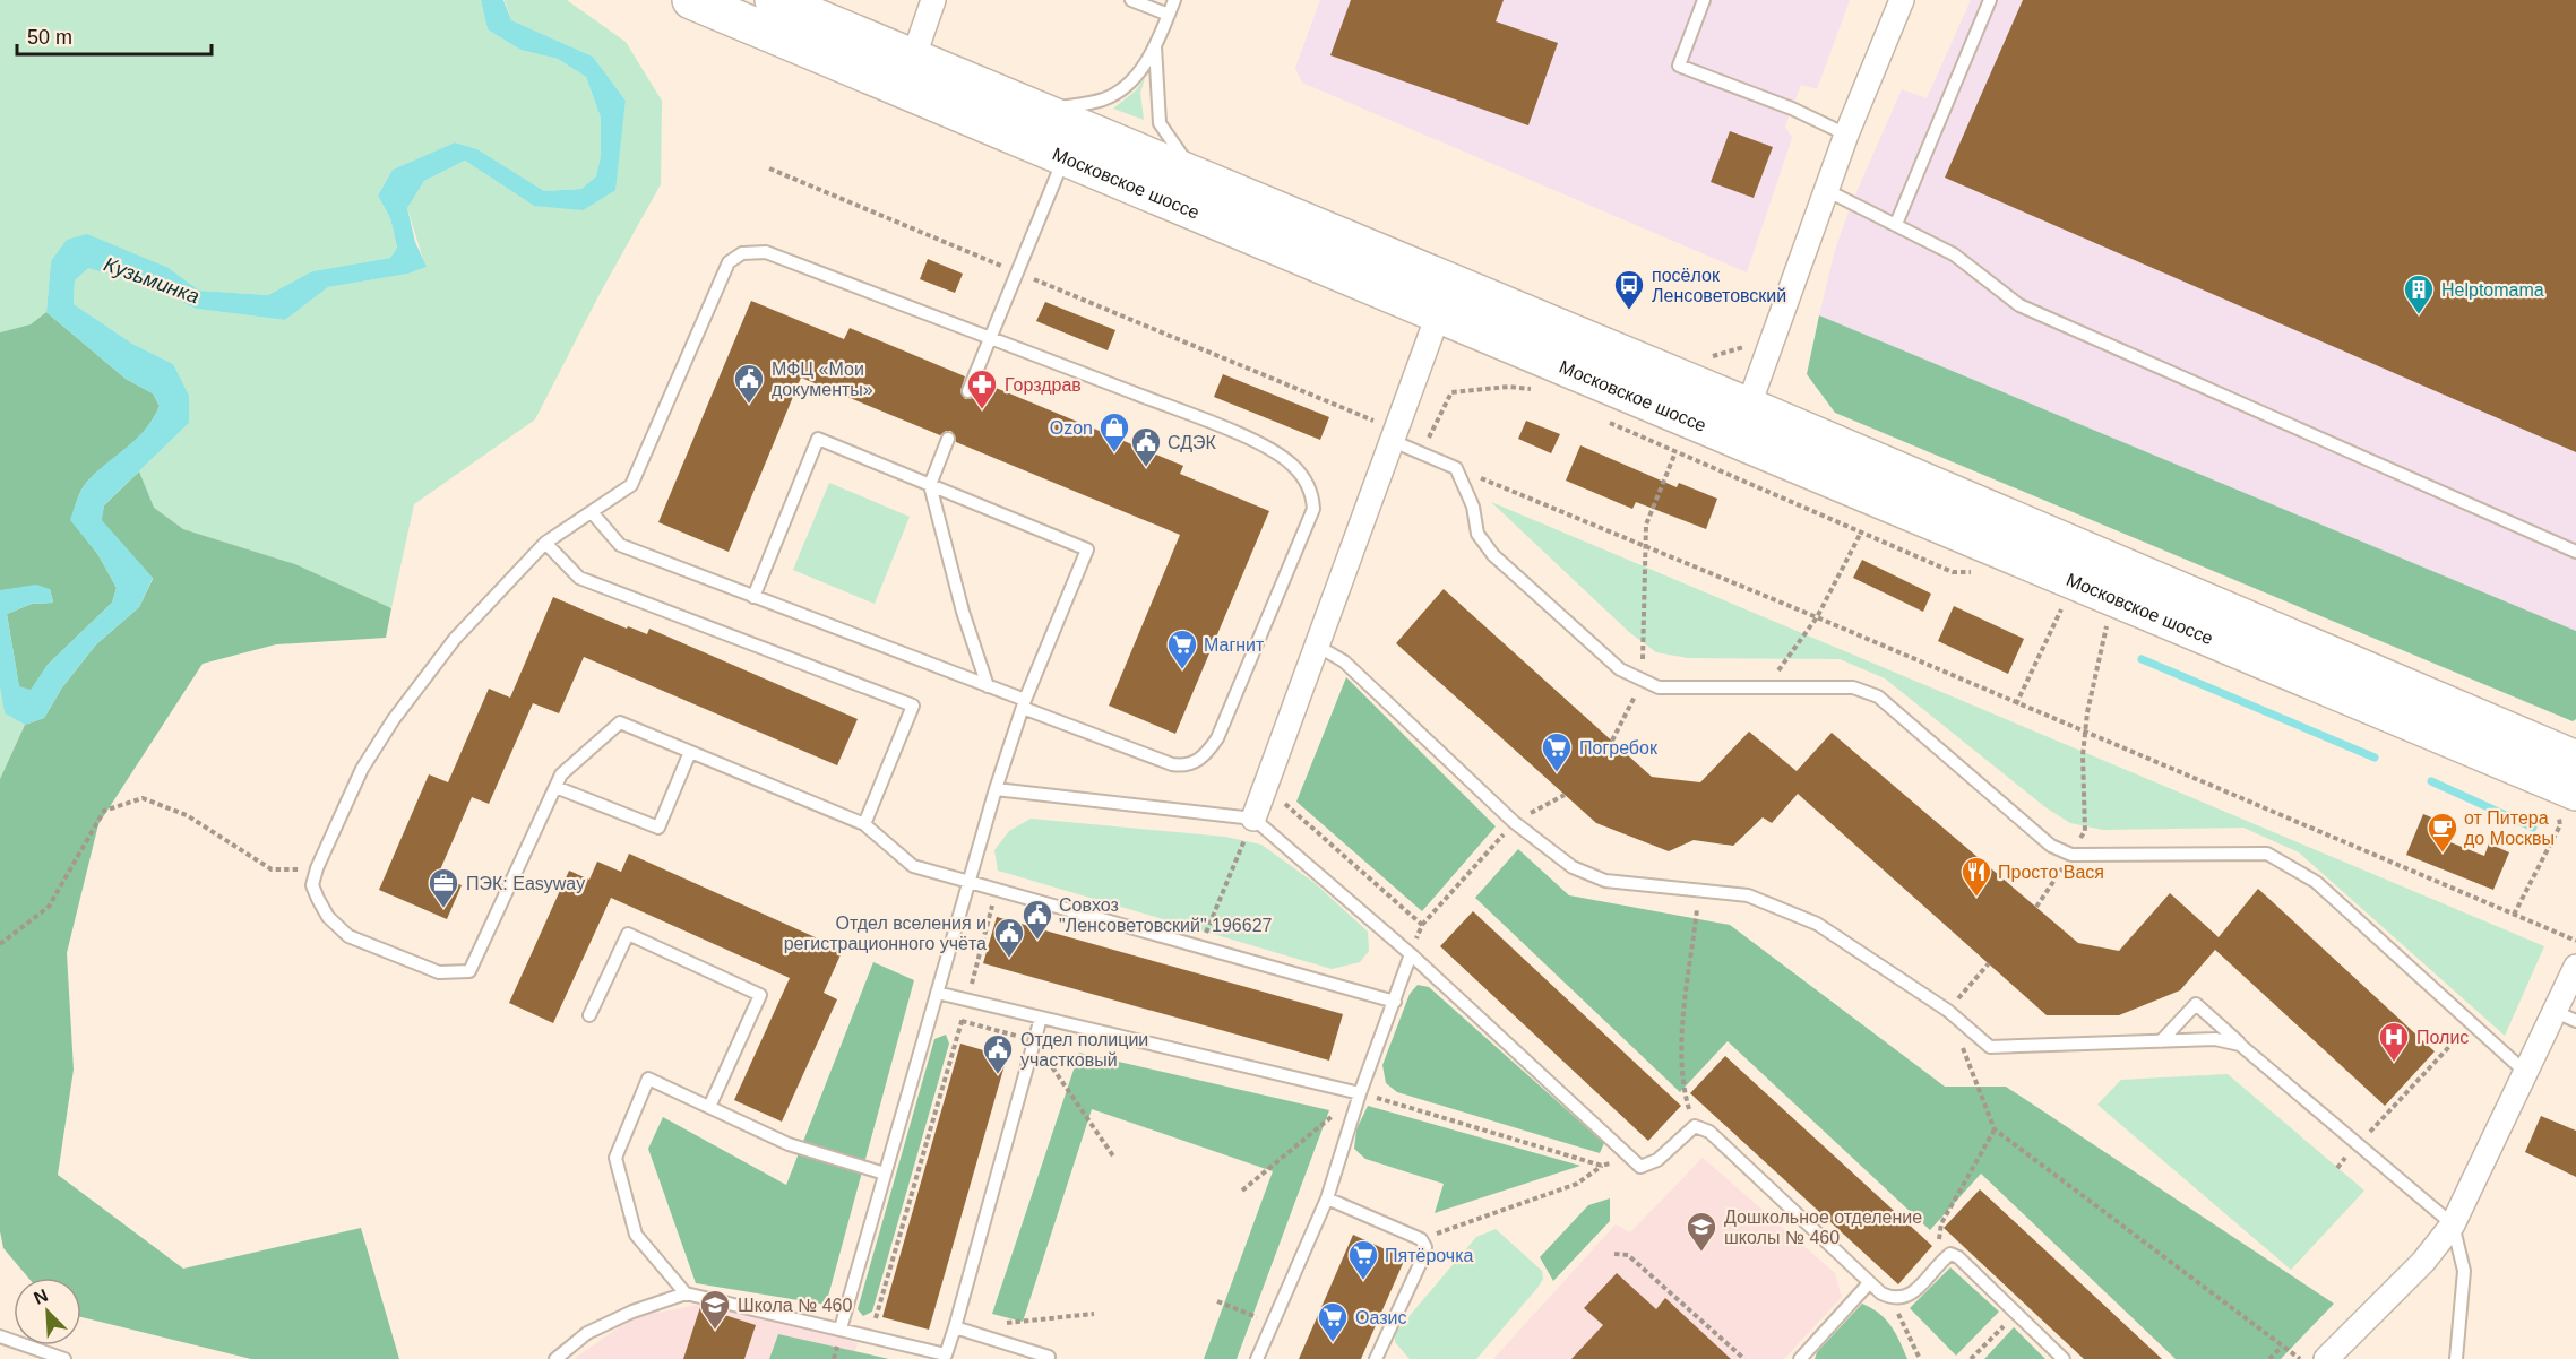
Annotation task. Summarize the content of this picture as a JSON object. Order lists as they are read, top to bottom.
{
  "streets": {
    "highway": ["Московское шоссе"]
  },
  "water": ["Кузьминка"],
  "places": {
    "bus stop": ["посёлок Ленсоветовский"],
    "building": ["Helptomama"],
    "public building": [
      "МФЦ «Мои документы»",
      "СДЭК",
      "Совхоз \"Ленсоветовский\" 196627",
      "Отдел вселения и регистрационного учёта",
      "Отдел полиции участковый"
    ],
    "pharmacy": ["Горздрав"],
    "shop": ["Ozon"],
    "supermarket": [
      "Магнит",
      "Погребок",
      "Пятёрочка",
      "Оазис"
    ],
    "cafe": ["от Питера до Москвы"],
    "restaurant": ["Просто Вася"],
    "office": ["ПЭК: Easyway"],
    "hospital": ["Полис"],
    "school or university": ["Дошкольное отделение школы № 460", "Школа № 460"]
  },
  "scale_bar": "50 m",
  "north": "top left"
}
